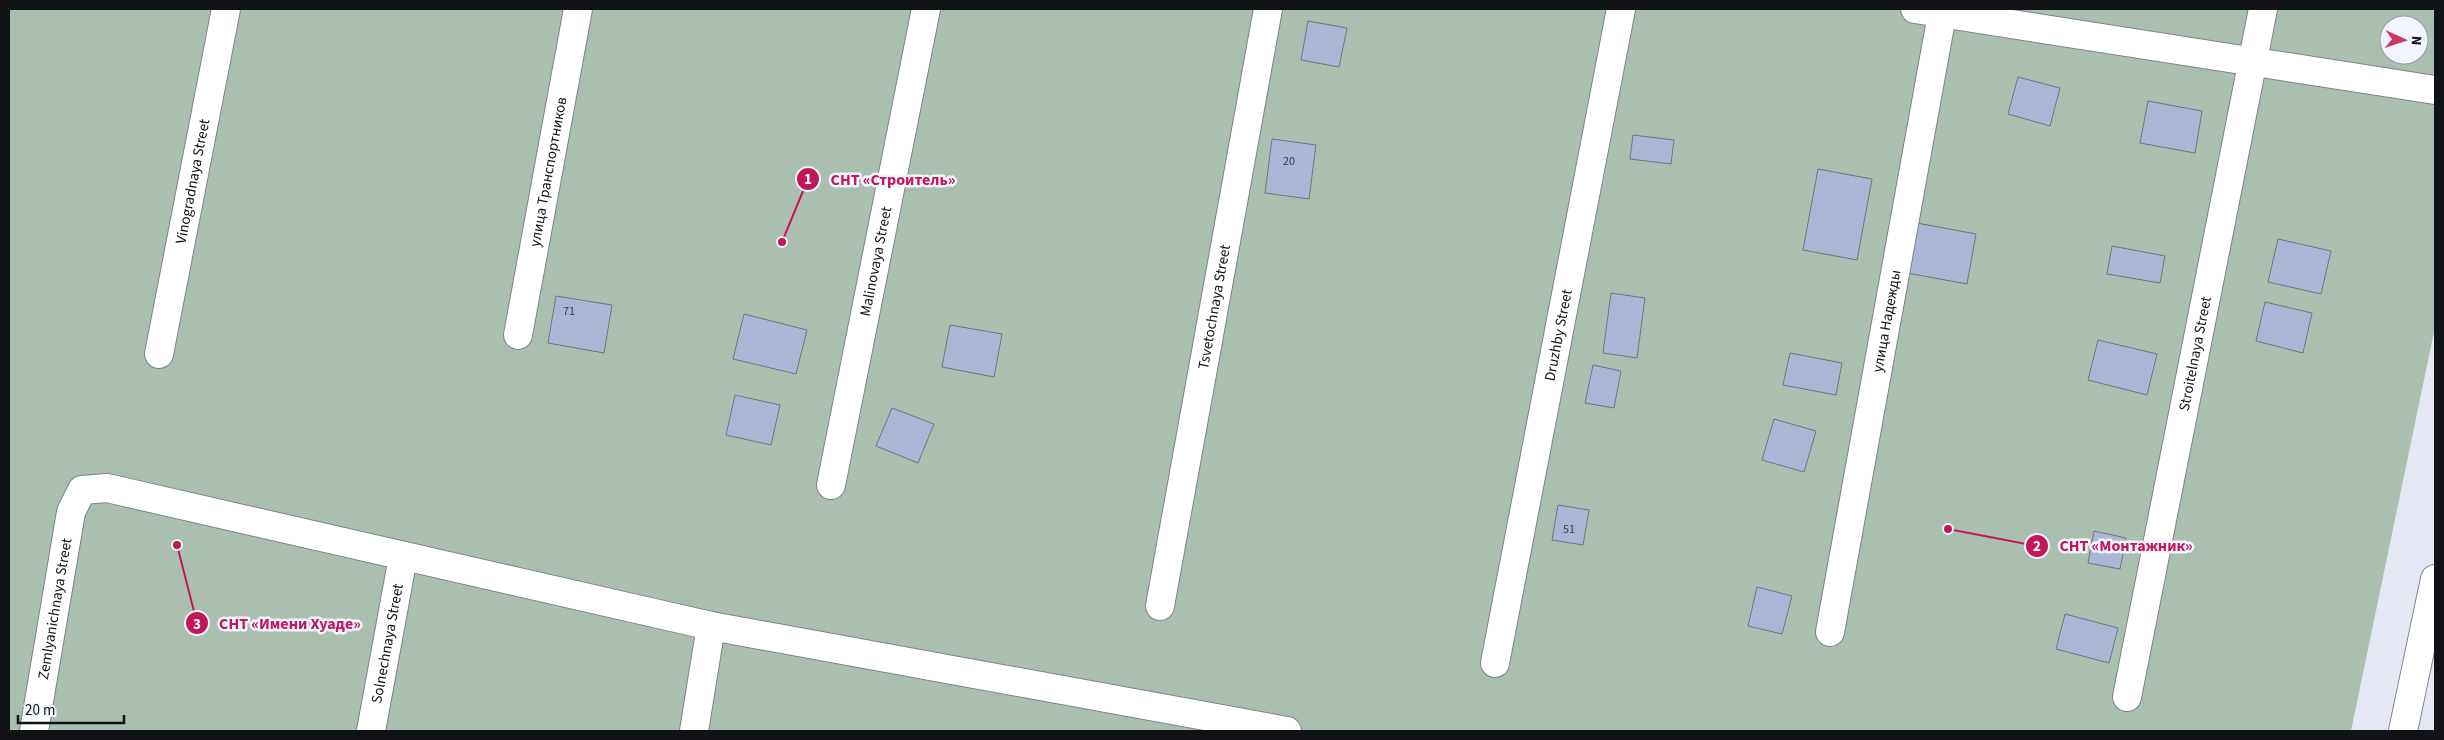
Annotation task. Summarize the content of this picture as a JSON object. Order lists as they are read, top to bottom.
{
  "streets": {
    "street": [
      "улица Транспортников",
      "Vinogradnaya Street",
      "Malinovaya Street",
      "Tsvetochnaya Street",
      "улица Надежды",
      "Druzhby Street",
      "Stroitelnaya Street",
      "Zemlyanichnaya Street",
      "Solnechnaya Street"
    ]
  },
  "crossings": [
    ["Zemlyanichnaya Street", "Solnechnaya Street"]
  ],
  "places": ["СНТ «Строитель»", "СНТ «Монтажник»", "СНТ «Имени Хуаде»"],
  "house_numbers": ["20", "71", "51"],
  "scale_bar": "20 m",
  "north": "right"
}
